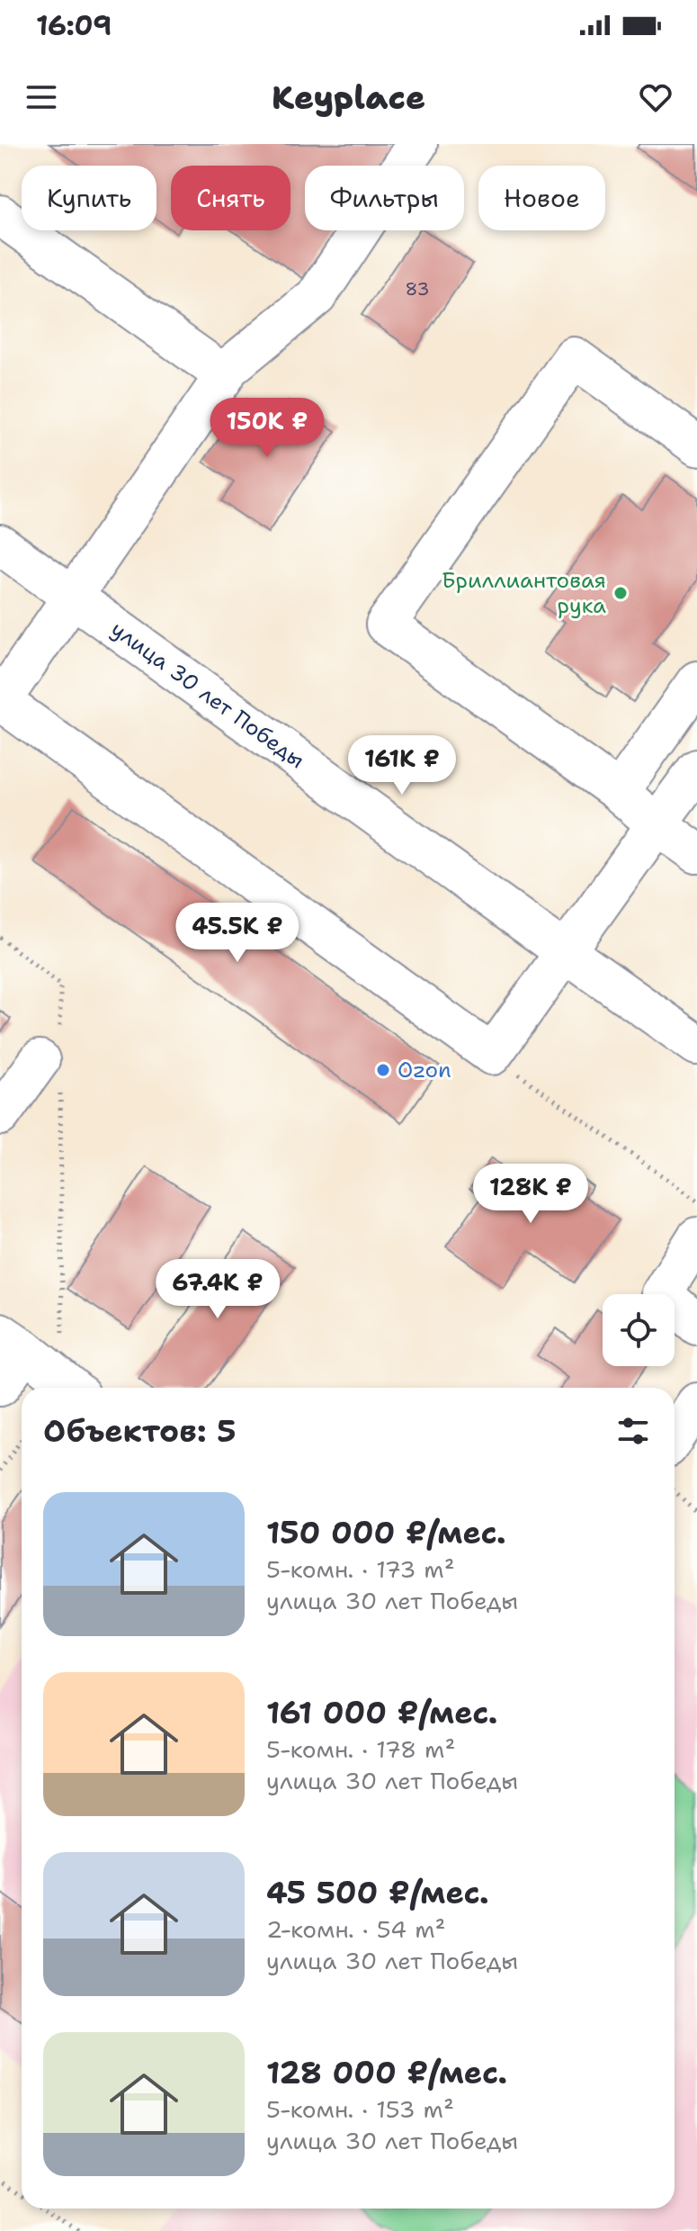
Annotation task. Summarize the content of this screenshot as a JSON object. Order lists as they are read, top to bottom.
{
  "streets": {
    "street": ["улица 30 лет Победы"]
  },
  "places": ["Бриллиантовая рука", "Ozon"],
  "house_numbers": ["83"],
  "page": {
    "status": "16:09",
    "header": "Keyplace",
    "chip": [
      "Купить",
      "Снять",
      "Фильтры",
      "Новое"
    ],
    "price": [
      "150K ₽",
      "161K ₽",
      "45.5K ₽",
      "128K ₽",
      "67.4K ₽"
    ],
    "heading": "Объектов: 5",
    "list": [
      {
        "name": "150 000 ₽/мес.",
        "note": "5-комн. · 173 m² · улица 30 лет Победы"
      },
      {
        "name": "161 000 ₽/мес.",
        "note": "5-комн. · 178 m² · улица 30 лет Победы"
      },
      {
        "name": "45 500 ₽/мес.",
        "note": "2-комн. · 54 m² · улица 30 лет Победы"
      },
      {
        "name": "128 000 ₽/мес.",
        "note": "5-комн. · 153 m² · улица 30 лет Победы"
      }
    ]
  }
}
